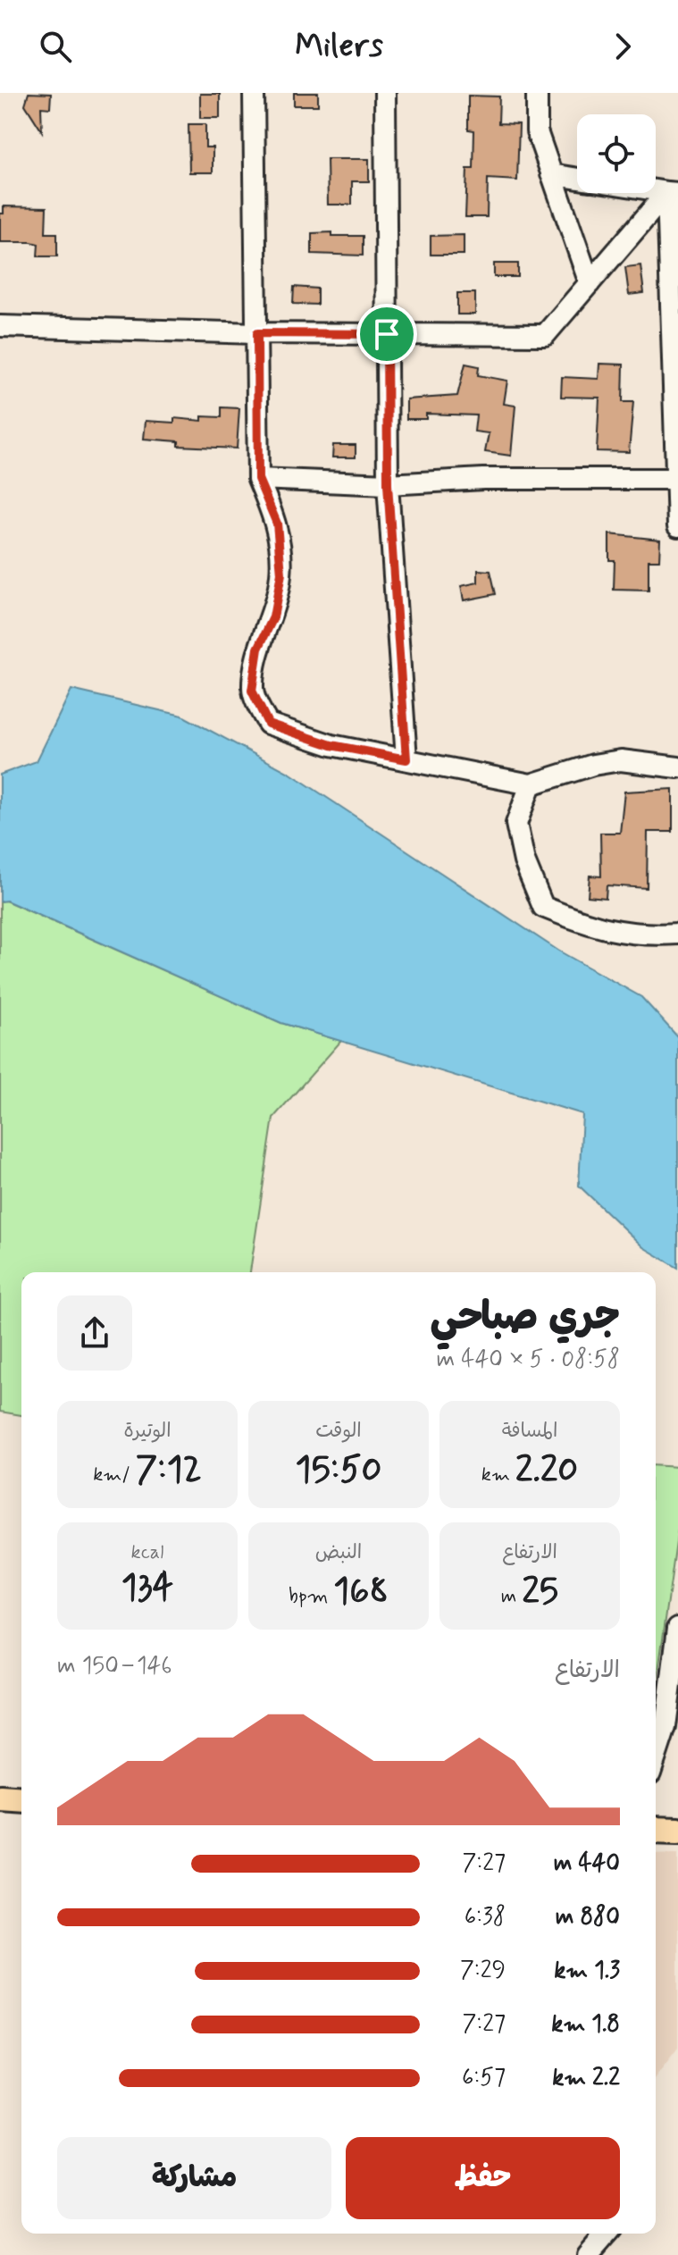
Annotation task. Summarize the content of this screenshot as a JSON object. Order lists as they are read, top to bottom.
{
  "page": {
    "header": "Milers",
    "heading": ["جري صباحي", "08:58 · 5 × 440 m"],
    "stats": [
      ["المسافة", "2.20 km"],
      ["الوقت", "15:50"],
      ["الوتيرة", "7:12 /km"],
      ["الارتفاع", "25 m"],
      ["النبض", "168 bpm"],
      ["kcal", "134"]
    ],
    "chart": ["الارتفاع", "146–150 m"],
    "list": [
      {
        "name": "440 m",
        "note": "7:27"
      },
      {
        "name": "880 m",
        "note": "6:38"
      },
      {
        "name": "1.3 km",
        "note": "7:29"
      },
      {
        "name": "1.8 km",
        "note": "7:27"
      },
      {
        "name": "2.2 km",
        "note": "6:57"
      }
    ],
    "buttons": ["حفظ", "مشاركة"]
  }
}
